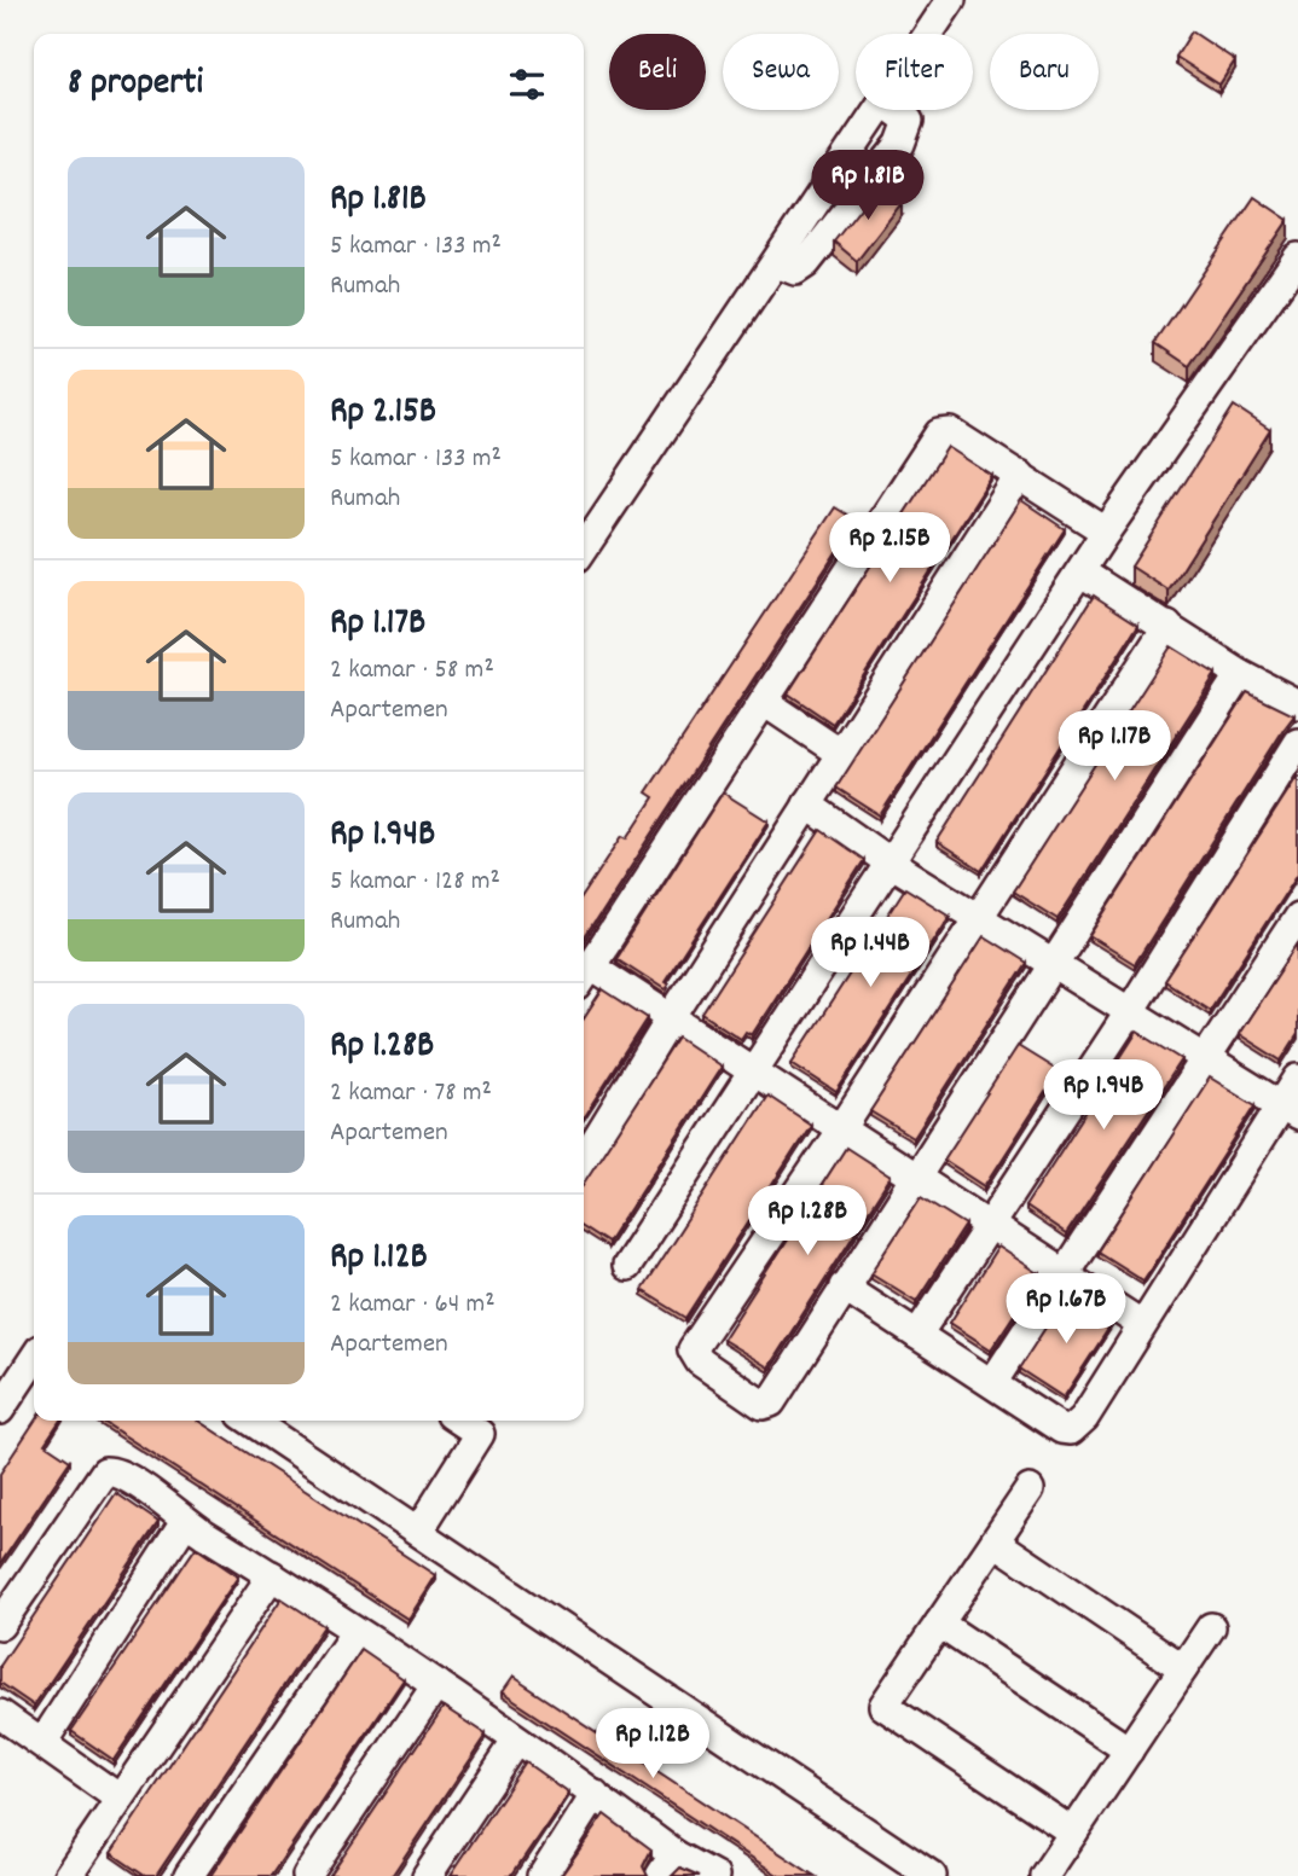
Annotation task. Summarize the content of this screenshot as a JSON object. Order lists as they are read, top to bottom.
{
  "page": {
    "chip": [
      "Beli",
      "Sewa",
      "Filter",
      "Baru"
    ],
    "heading": "8 properti",
    "list": [
      {
        "name": "Rp 1.81B",
        "note": "5 kamar · 133 m² · Rumah"
      },
      {
        "name": "Rp 2.15B",
        "note": "5 kamar · 133 m² · Rumah"
      },
      {
        "name": "Rp 1.17B",
        "note": "2 kamar · 58 m² · Apartemen"
      },
      {
        "name": "Rp 1.94B",
        "note": "5 kamar · 128 m² · Rumah"
      },
      {
        "name": "Rp 1.28B",
        "note": "2 kamar · 78 m² · Apartemen"
      },
      {
        "name": "Rp 1.12B",
        "note": "2 kamar · 64 m² · Apartemen"
      }
    ],
    "price": [
      "Rp 1.81B",
      "Rp 2.15B",
      "Rp 1.17B",
      "Rp 1.44B",
      "Rp 1.94B",
      "Rp 1.28B",
      "Rp 1.67B",
      "Rp 1.12B"
    ]
  }
}
